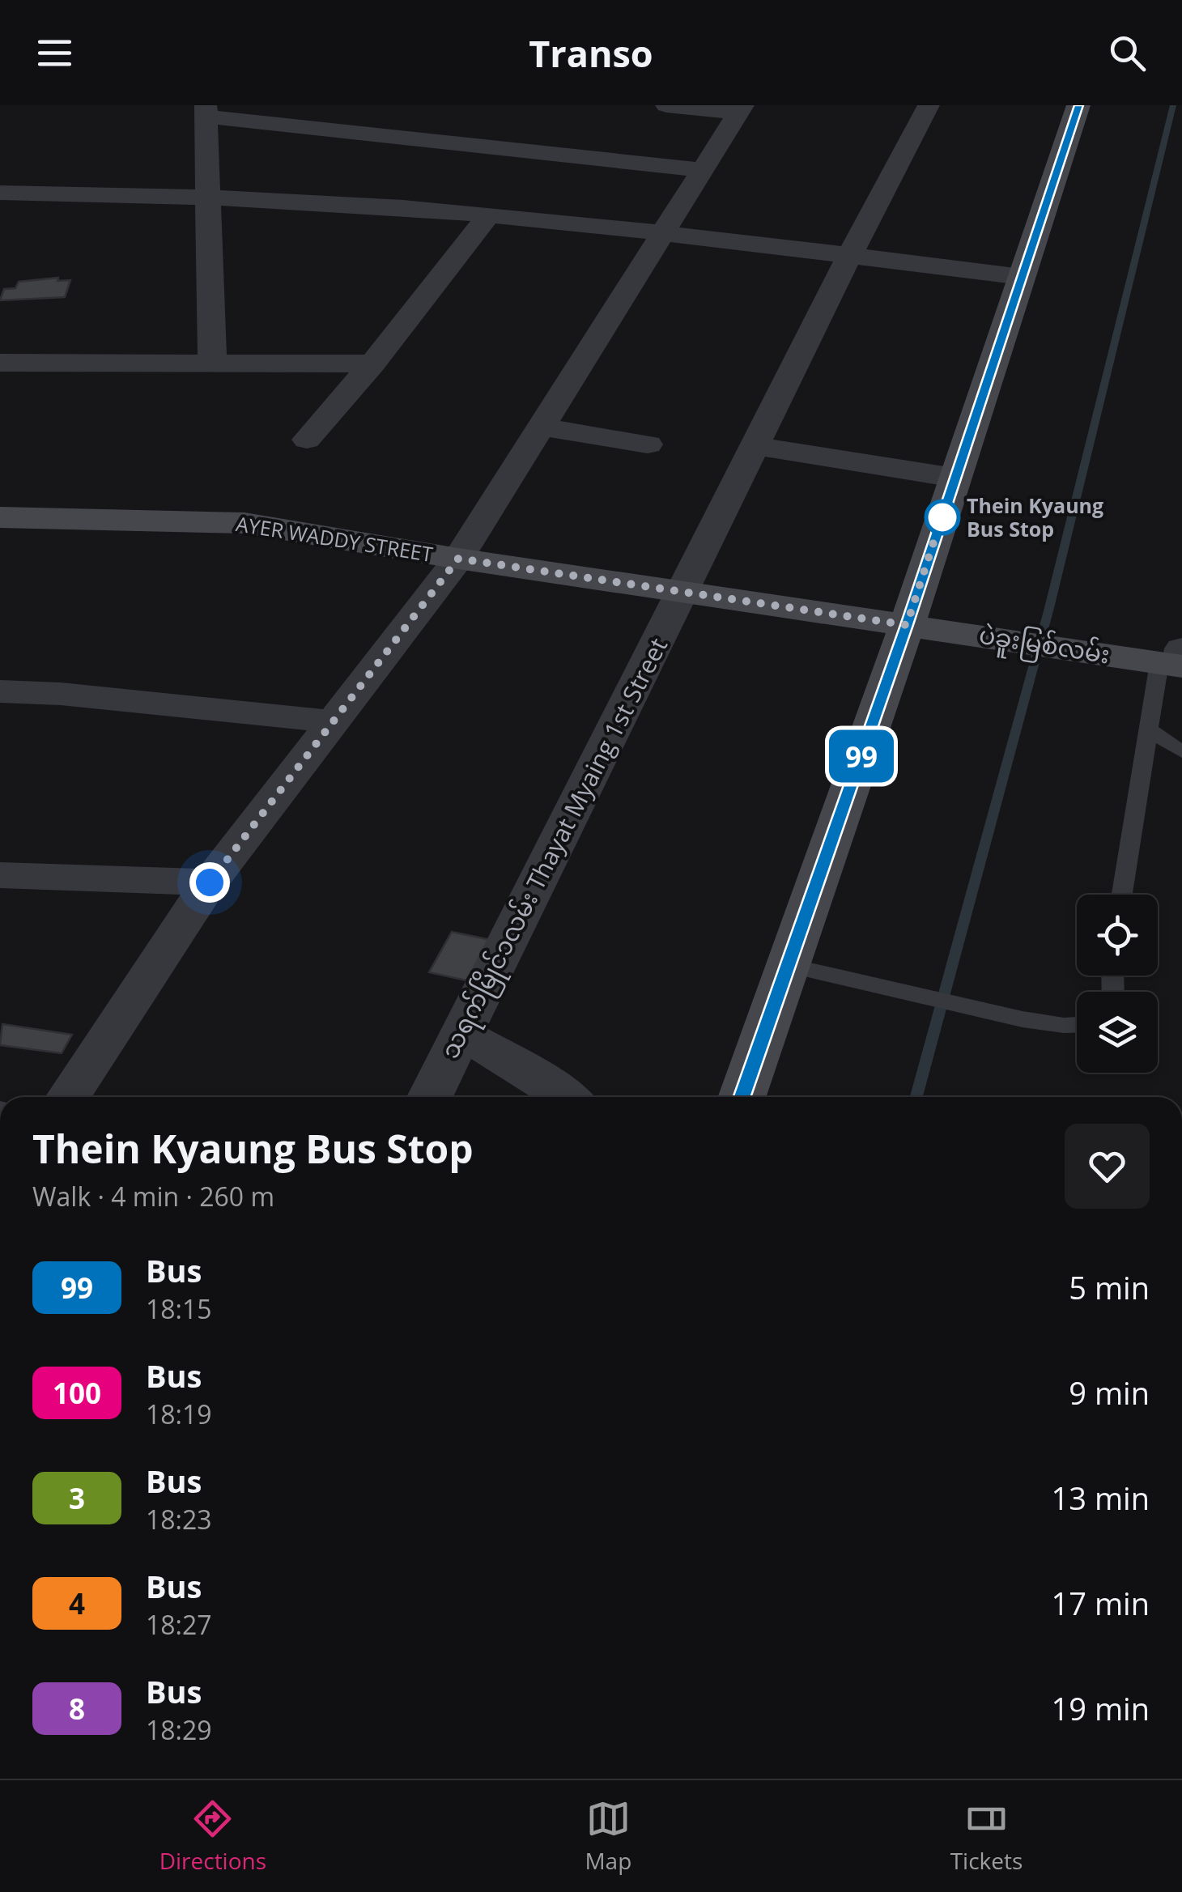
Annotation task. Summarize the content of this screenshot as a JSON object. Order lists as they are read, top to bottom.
{
  "streets": {
    "main road": ["AYER WADDY STREET", "ပဲခူးမြစ်လမ်း"],
    "street": ["သရက်မြိုင်၁လမ်း Thayat Myaing 1st Street"]
  },
  "crossings": [
    ["AYER WADDY STREET", "ပဲခူးမြစ်လမ်း"],
    ["AYER WADDY STREET", "သရက်မြိုင်၁လမ်း Thayat Myaing 1st Street"]
  ],
  "places": ["Thein Kyaung Bus Stop"],
  "lines": ["bus line 99"],
  "page": {
    "header": "Transo",
    "on_map": "99",
    "heading": ["Thein Kyaung Bus Stop", "Walk · 4 min · 260 m"],
    "list": [
      {
        "mark": "99",
        "name": "Bus",
        "note": "18:15",
        "value": "5 min"
      },
      {
        "mark": "100",
        "name": "Bus",
        "note": "18:19",
        "value": "9 min"
      },
      {
        "mark": "3",
        "name": "Bus",
        "note": "18:23",
        "value": "13 min"
      },
      {
        "mark": "4",
        "name": "Bus",
        "note": "18:27",
        "value": "17 min"
      },
      {
        "mark": "8",
        "name": "Bus",
        "note": "18:29",
        "value": "19 min"
      }
    ],
    "tabs": ["Directions", "Map", "Tickets"]
  }
}
